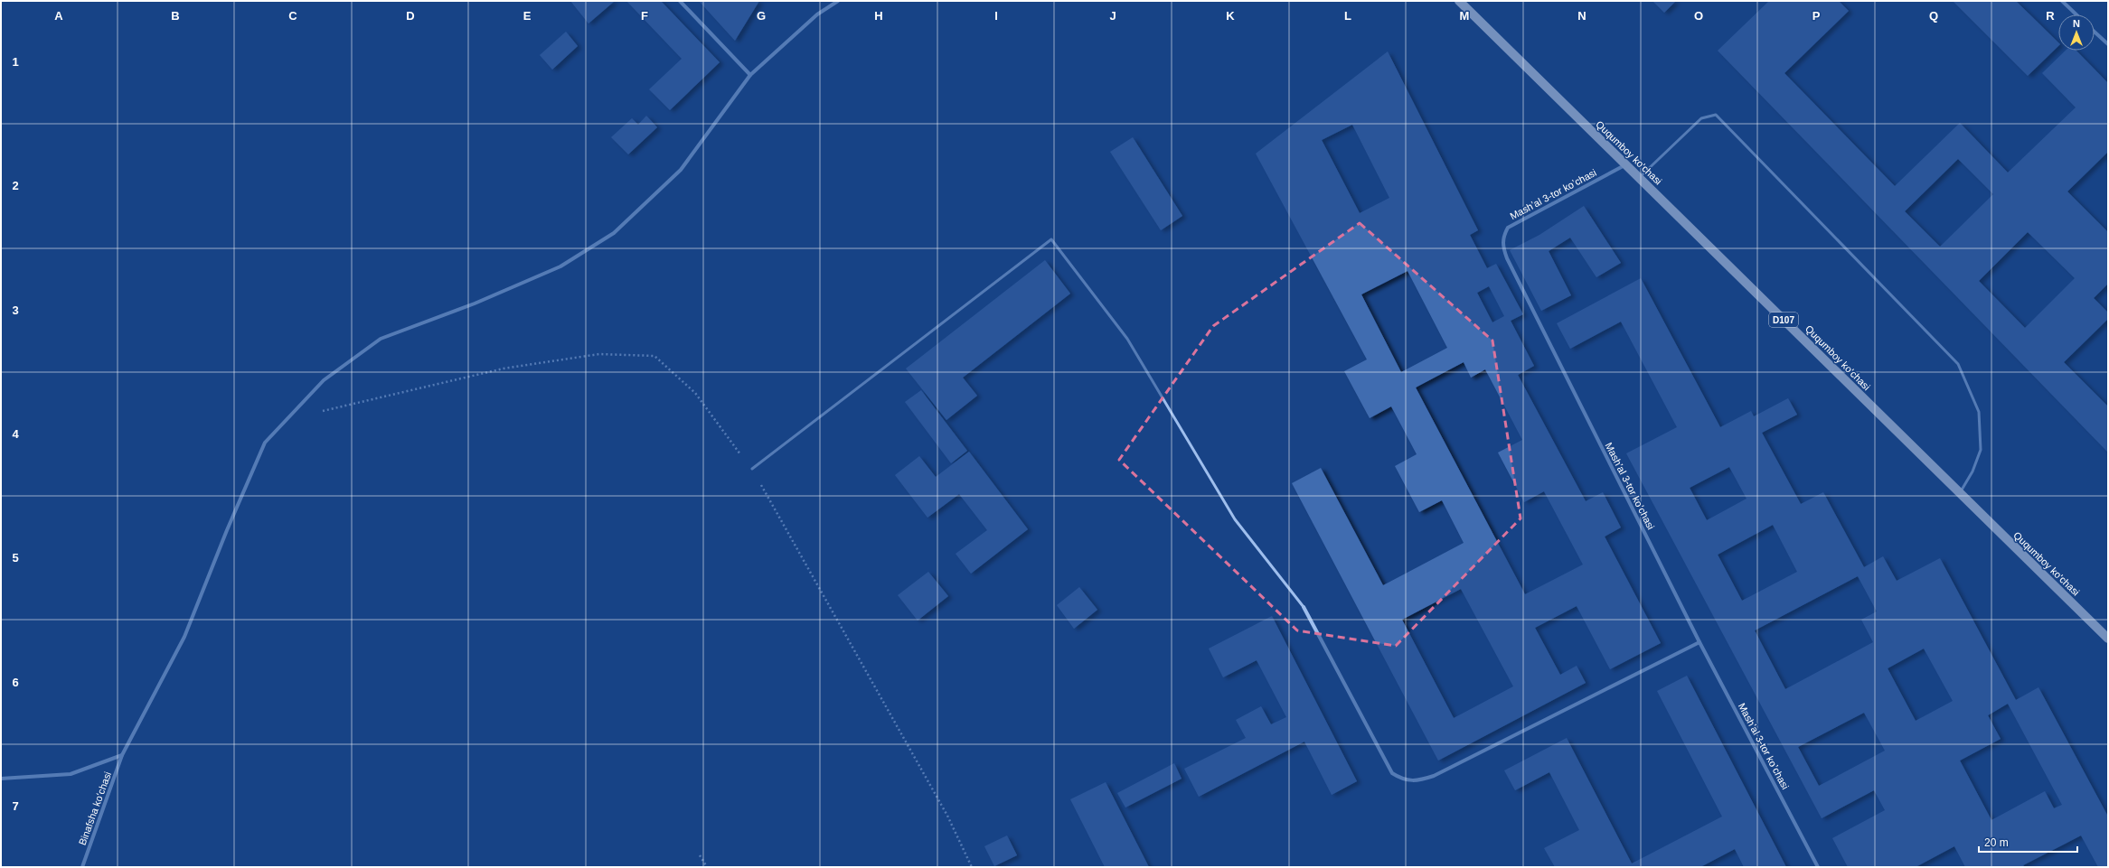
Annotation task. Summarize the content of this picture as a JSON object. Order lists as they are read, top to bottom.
{
  "streets": {
    "main road": ["Ququmboy ko'chasi", "D107"],
    "street": ["Mashʼal 3-tor koʼchasi", "Binafsha koʻchasi"]
  },
  "crossings": [
    ["Ququmboy ko'chasi", "Mashʼal 3-tor koʼchasi"]
  ],
  "scale_bar": "20 m",
  "north": "top",
  "grid": {
    "columns": [
      "A",
      "B",
      "C",
      "D",
      "E",
      "F",
      "G",
      "H",
      "I",
      "J",
      "K",
      "L",
      "M",
      "N",
      "O",
      "P",
      "Q",
      "R"
    ],
    "rows": [
      "1",
      "2",
      "3",
      "4",
      "5",
      "6",
      "7"
    ]
  }
}
